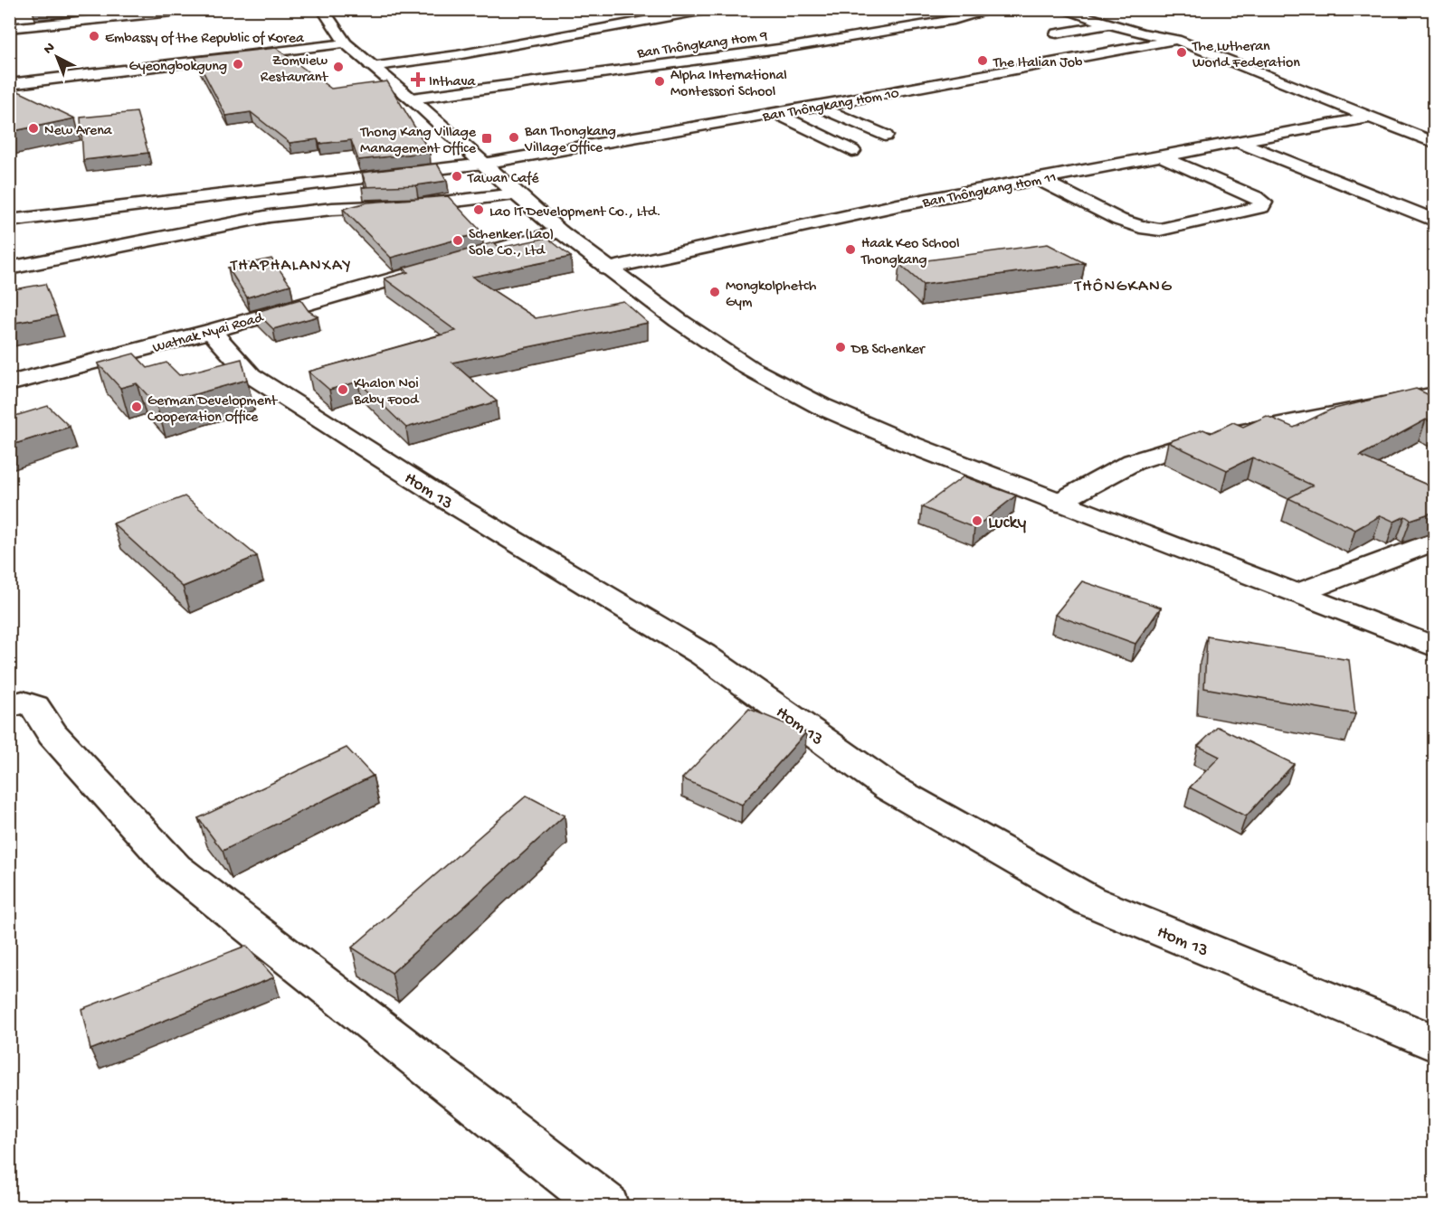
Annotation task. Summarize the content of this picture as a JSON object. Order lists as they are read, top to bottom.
{
  "streets": {
    "street": [
      "Ban Thôngkang Hom 9",
      "Ban Thôngkang Hom 10",
      "Ban Thôngkang Hom 11",
      "Watnak Nyai Road",
      "Hom 13"
    ]
  },
  "crossings": [
    ["Watnak Nyai Road", "Hom 13"]
  ],
  "districts": ["THAPHALANXAY", "THÔNGKANG"],
  "places": {
    "other": [
      "Embassy of the Republic of Korea",
      "The Lutheran World Federation",
      "The Italian Job",
      "Gyeongbokgung",
      "Zomview Restaurant",
      "Alpha International Montessori School",
      "New Arena",
      "Ban Thongkang Village Office",
      "Tawan Café",
      "Lao IT Development Co., Ltd.",
      "Schenker (Lao) Sole Co., Ltd",
      "Haak Keo School Thongkang",
      "Mongkolphetch Gym",
      "DB Schenker",
      "Khalon Noi Baby Food",
      "German Development Cooperation Office",
      "Lucky"
    ],
    "health": ["Inthava"],
    "transit": ["Thong Kang Village Management Office"]
  },
  "north": "top left"
}
